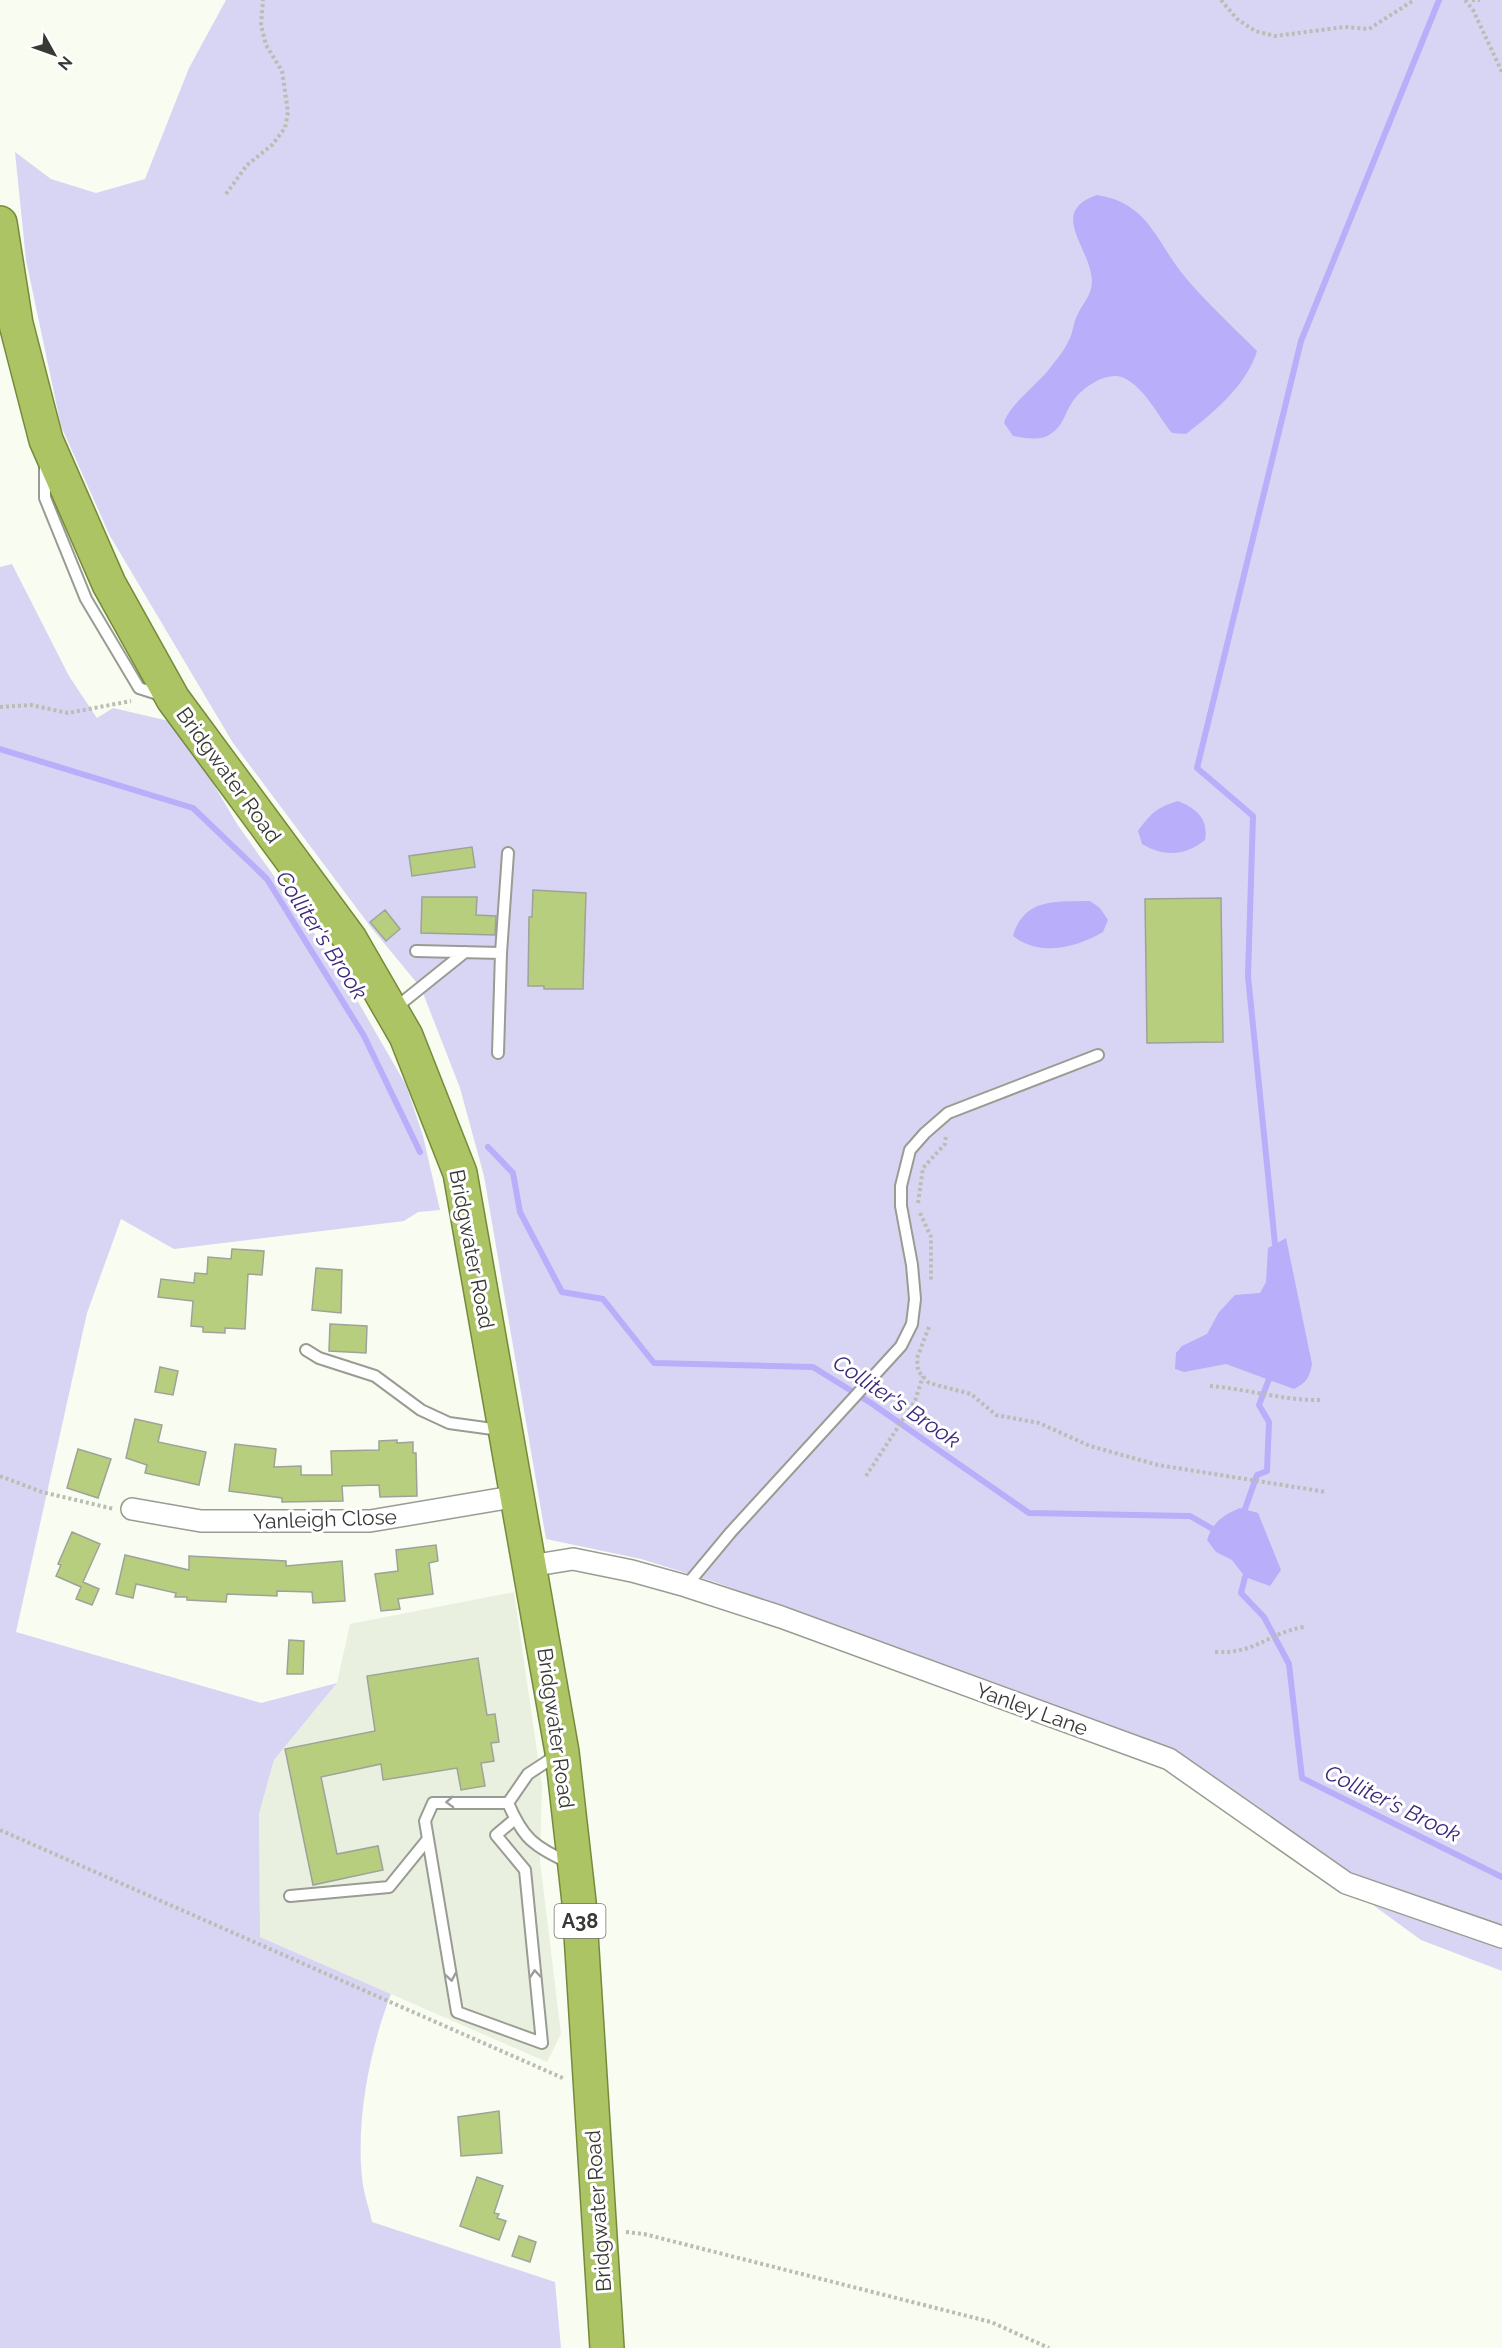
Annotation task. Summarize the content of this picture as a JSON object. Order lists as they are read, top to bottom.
{
  "streets": {
    "highway": ["Bridgwater Road", "A38"],
    "street": ["Yanleigh Close", "Yanley Lane"]
  },
  "crossings": [
    ["Bridgwater Road", "Yanleigh Close"],
    ["Bridgwater Road", "Yanley Lane"]
  ],
  "water": ["Colliter's Brook"],
  "north": "bottom right"
}
